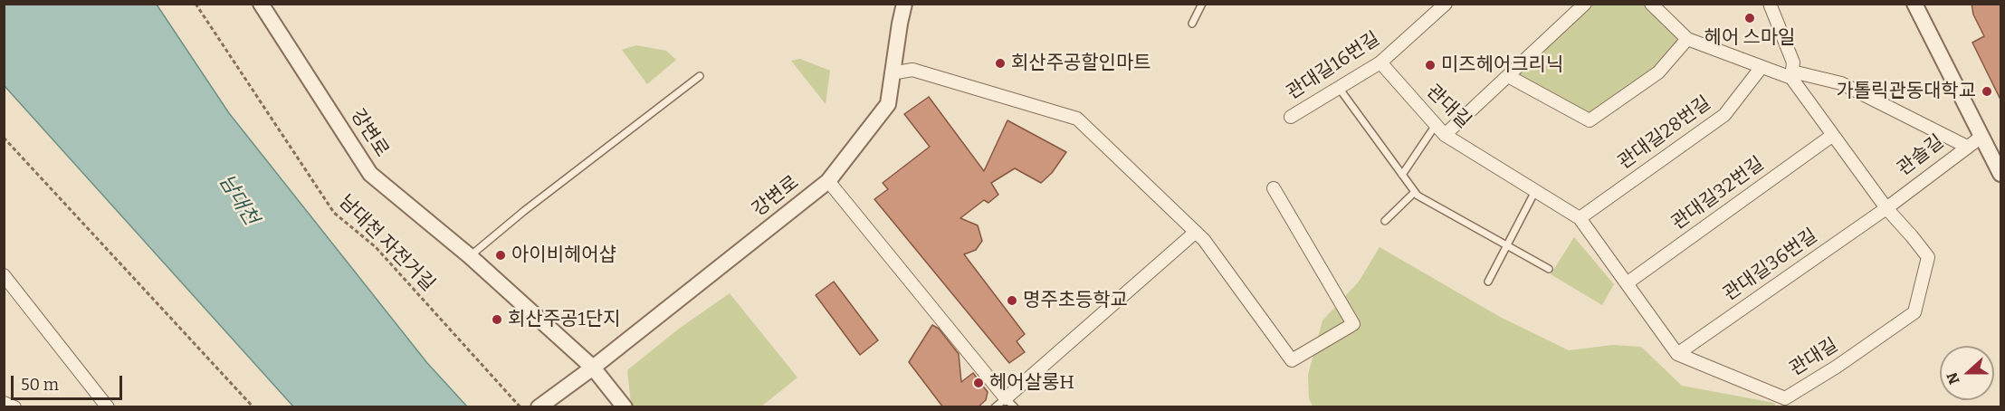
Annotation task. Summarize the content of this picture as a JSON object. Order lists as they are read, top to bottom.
{
  "streets": {
    "street": [
      "관대길16번길",
      "관대길",
      "강변로",
      "관대길28번길",
      "관솔길",
      "관대길32번길",
      "관대길36번길"
    ],
    "path": ["남대천 자전거길"]
  },
  "crossings": [
    ["관대길16번길", "관대길"],
    ["관대길", "관대길28번길"],
    ["관대길", "관솔길"],
    ["관대길", "관대길32번길"],
    ["관대길", "관대길36번길"],
    ["관솔길", "관대길36번길"]
  ],
  "water": ["남대천"],
  "places": [
    "헤어 스마일",
    "회산주공할인마트",
    "미즈헤어크리닉",
    "가톨릭관동대학교",
    "아이비헤어샵",
    "명주초등학교",
    "회산주공1단지",
    "헤어살롱H"
  ],
  "scale_bar": "50 m",
  "north": "left"
}
